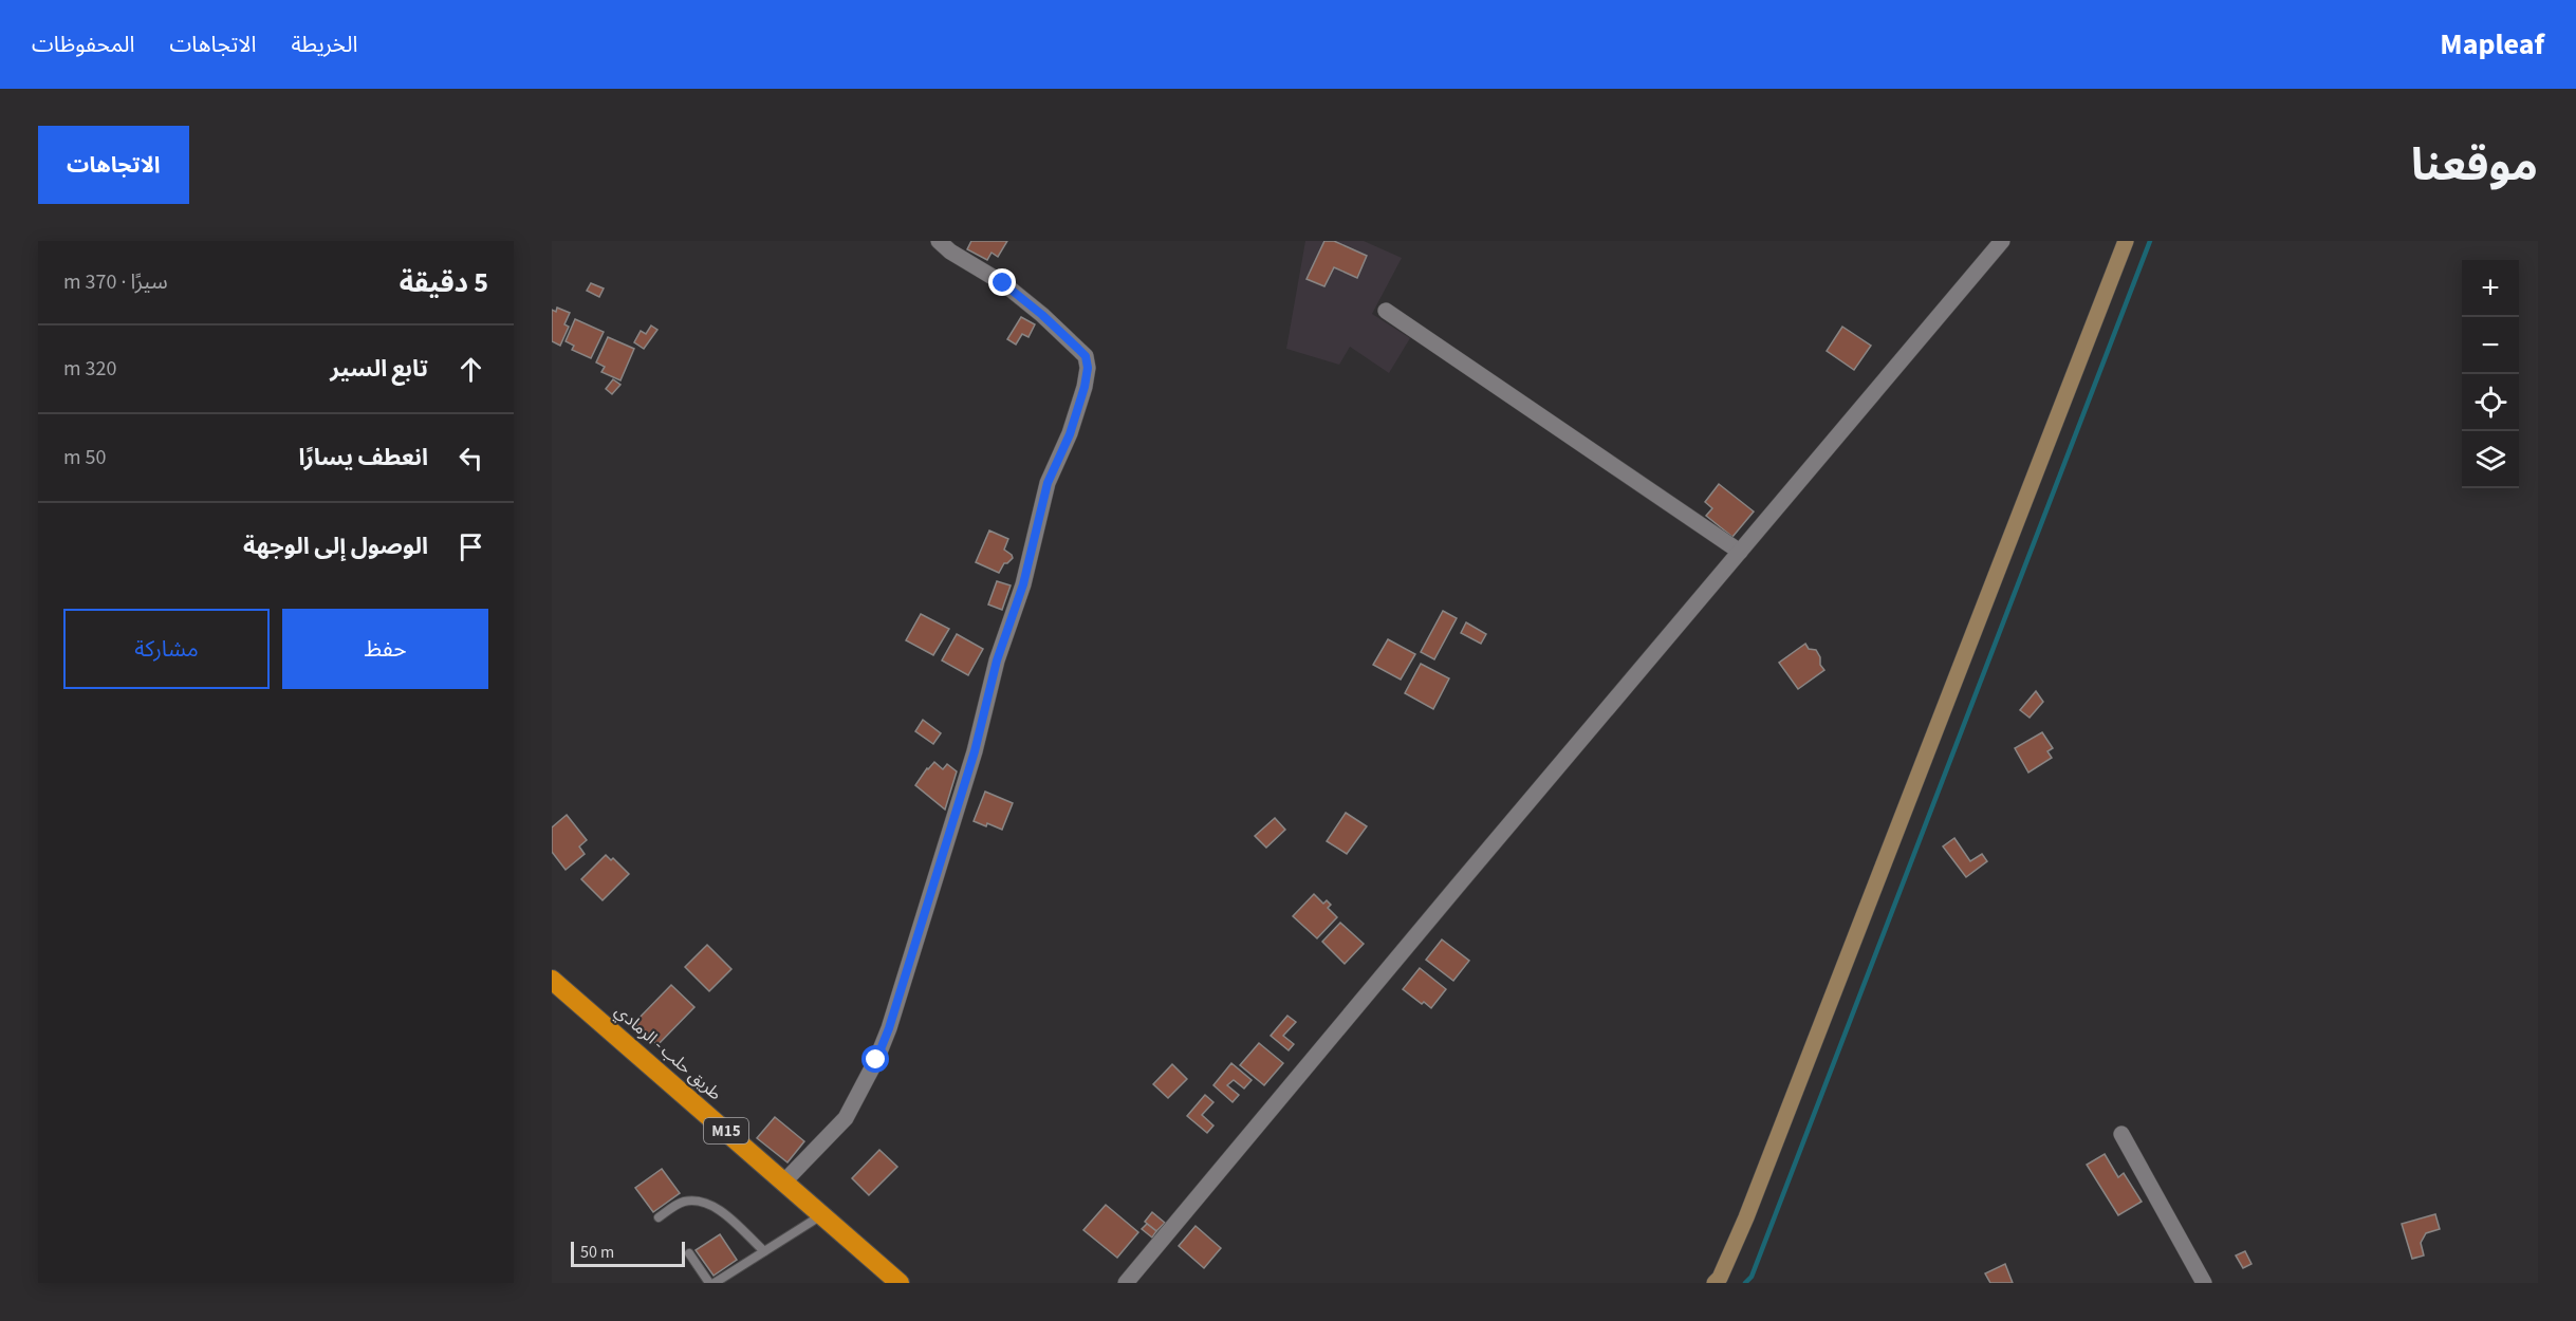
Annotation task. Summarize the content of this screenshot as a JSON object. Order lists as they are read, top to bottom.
{
  "streets": {
    "highway": ["طريق حلب - الرمادي", "M15"]
  },
  "scale_bar": "50 m",
  "page": {
    "header": "Mapleaf",
    "nav": ["الخريطة", "الاتجاهات", "المحفوظات"],
    "title": "موقعنا",
    "buttons": [
      "الاتجاهات",
      ["حفظ", "مشاركة"]
    ],
    "heading": ["5 دقيقة", "سيرًا · 370 m"],
    "map_buttons": ["+", "−"],
    "list": [
      ["تابع السير", "320 m"],
      ["انعطف يسارًا", "50 m"],
      "الوصول إلى الوجهة"
    ],
    "scale": "50 m"
  }
}
